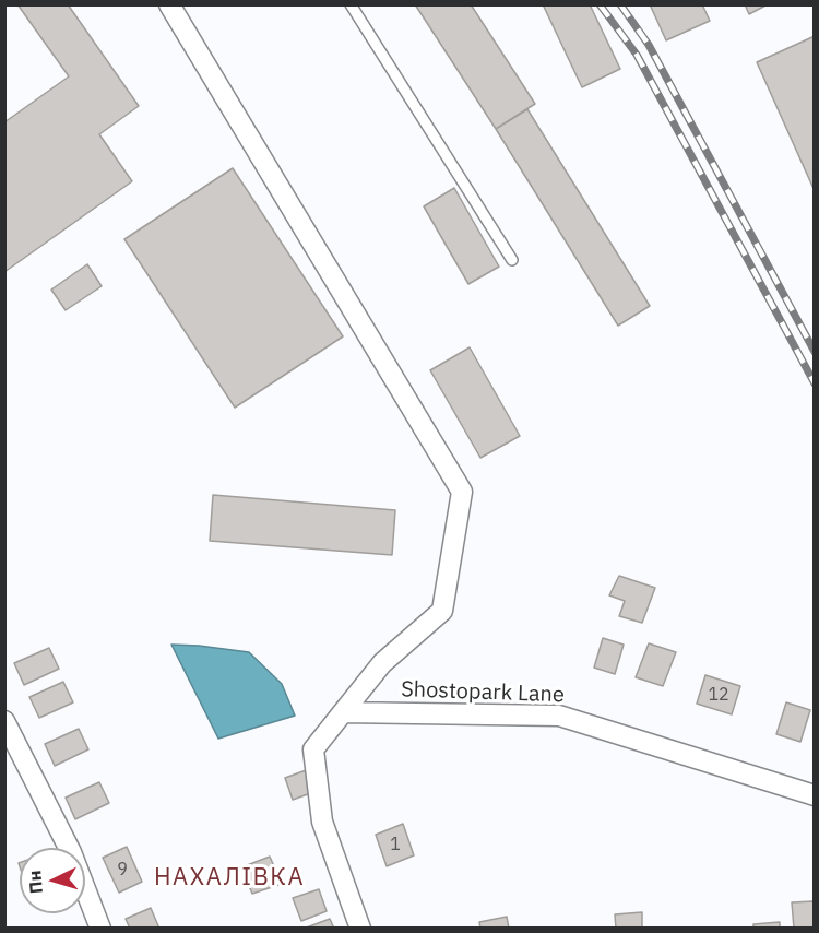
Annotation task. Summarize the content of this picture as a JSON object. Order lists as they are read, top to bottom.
{
  "streets": {
    "street": ["Shostopark Lane"]
  },
  "districts": ["НАХАЛІВКА"],
  "house_numbers": ["12", "1", "9"],
  "north": "left"
}
